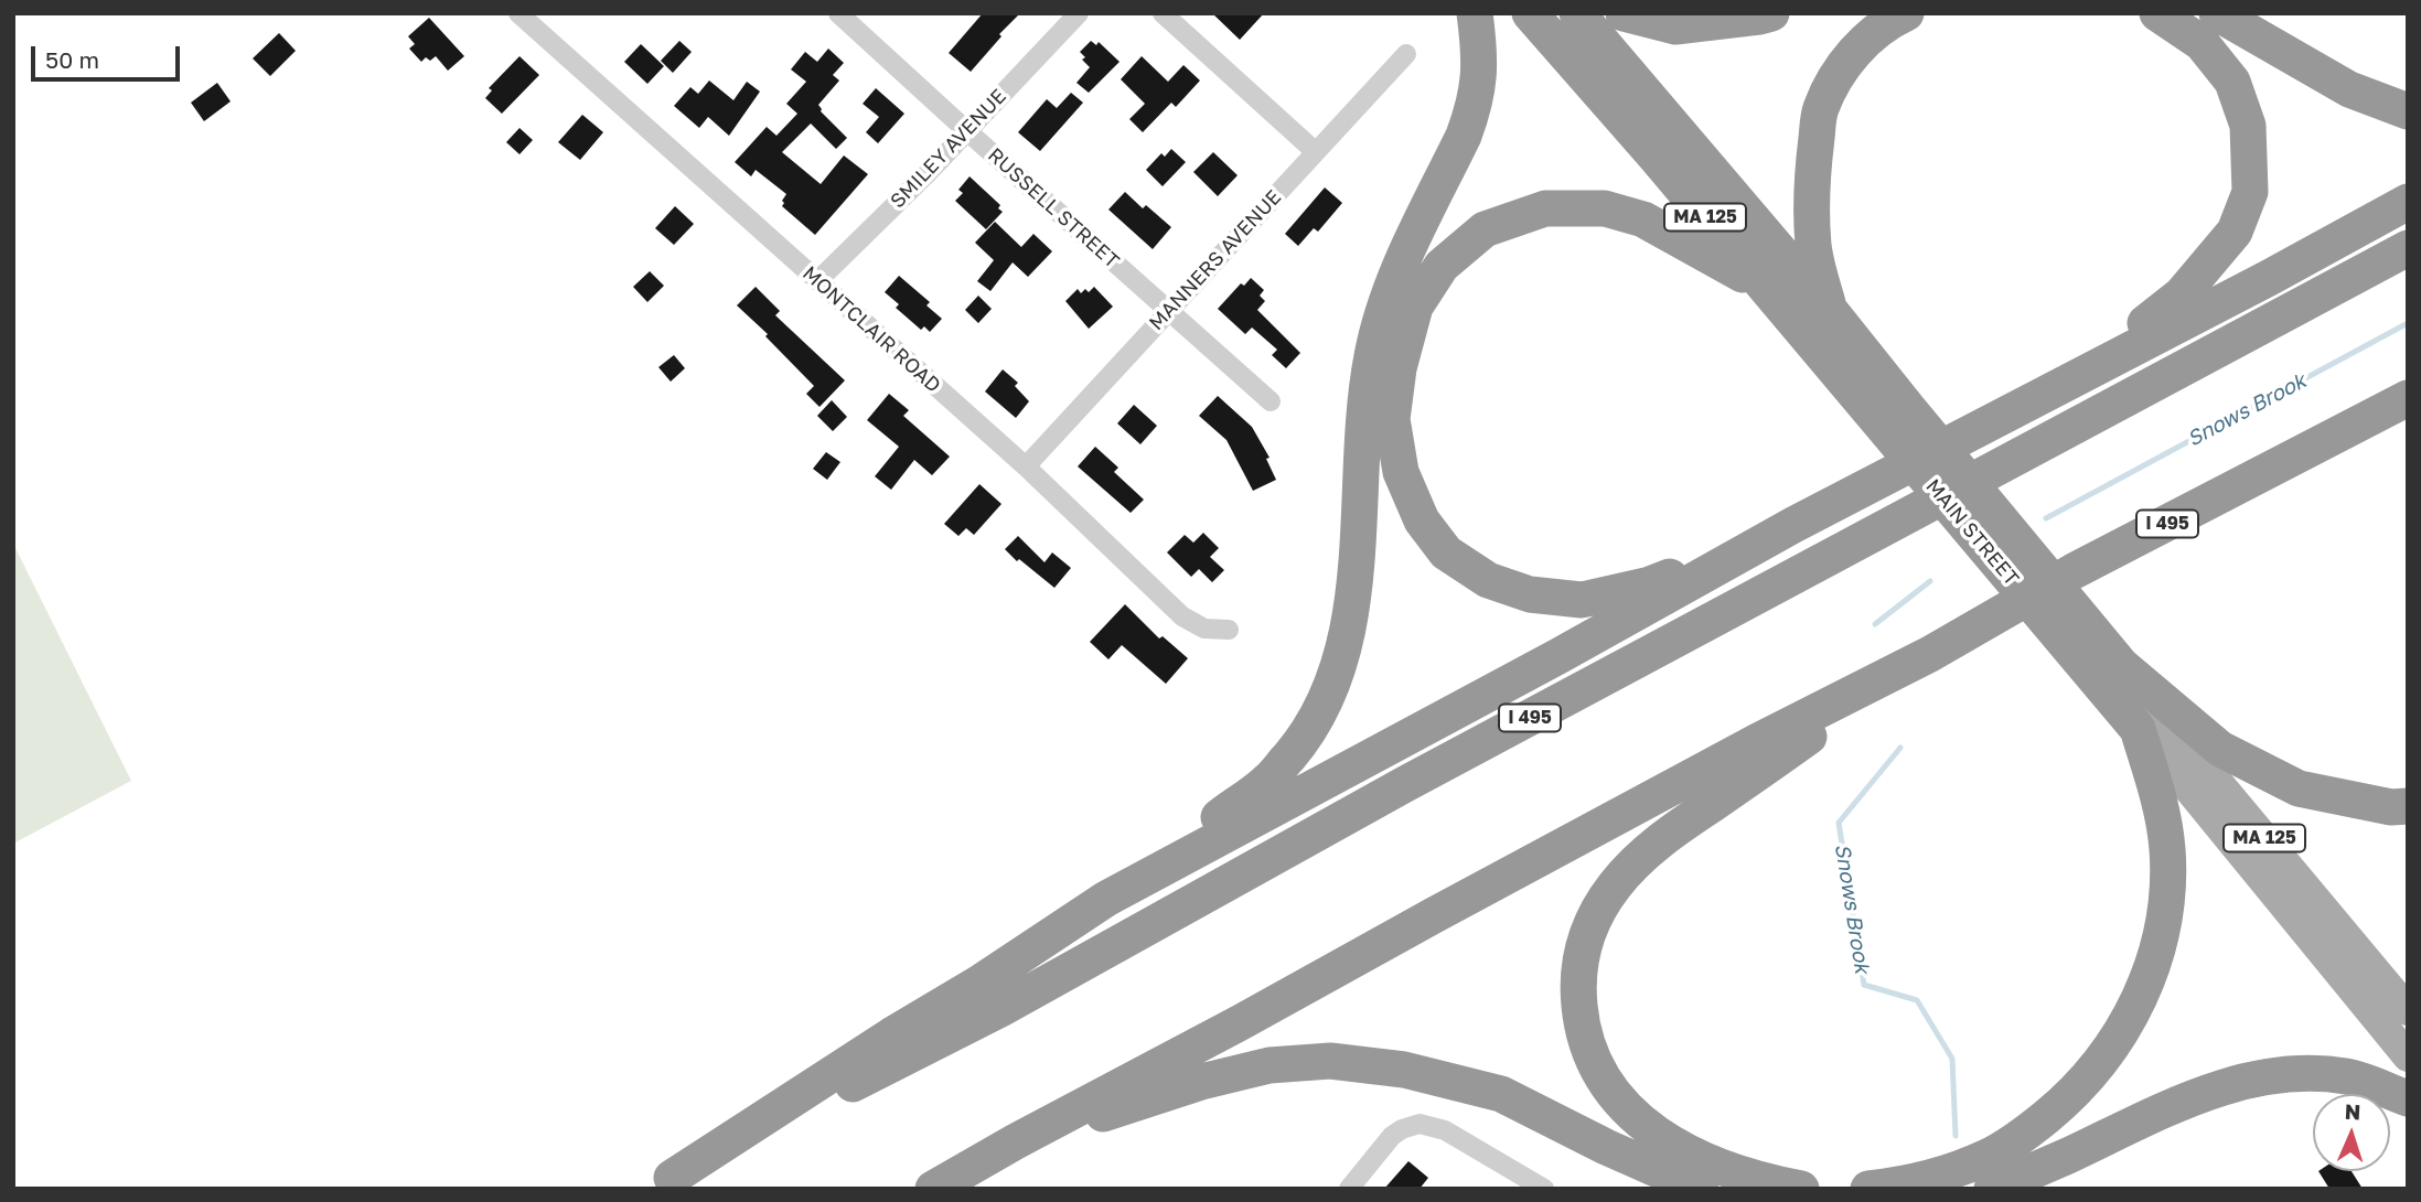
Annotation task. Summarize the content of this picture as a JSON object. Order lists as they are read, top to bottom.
{
  "streets": {
    "highway": ["MA 125", "I 495", "MAIN STREET"],
    "street": [
      "SMILEY AVENUE",
      "RUSSELL STREET",
      "MANNERS AVENUE",
      "MONTCLAIR ROAD"
    ]
  },
  "crossings": [
    ["SMILEY AVENUE", "RUSSELL STREET"],
    ["SMILEY AVENUE", "MONTCLAIR ROAD"],
    ["RUSSELL STREET", "MANNERS AVENUE"],
    ["MANNERS AVENUE", "MONTCLAIR ROAD"]
  ],
  "water": ["Snows Brook"],
  "scale_bar": "50 m",
  "north": "top"
}
